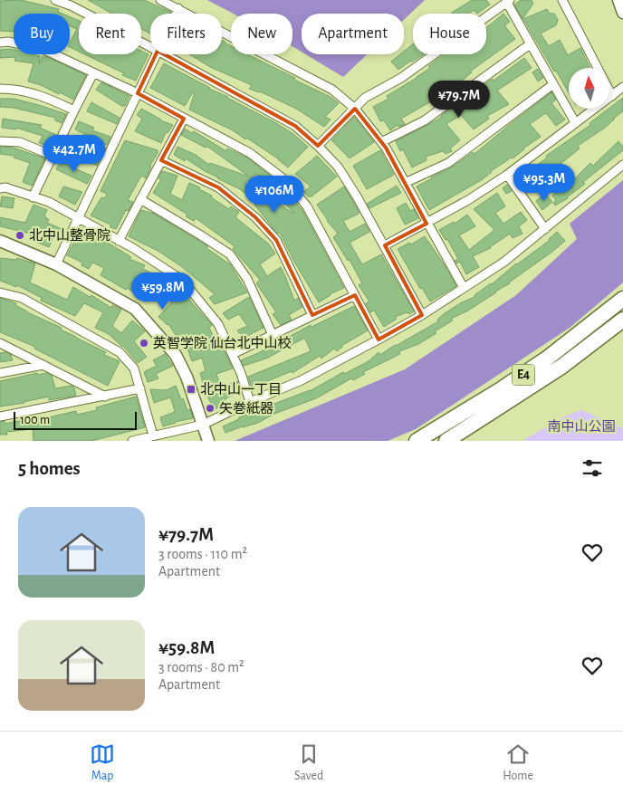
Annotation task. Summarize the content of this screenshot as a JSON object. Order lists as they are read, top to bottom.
{
  "streets": {
    "highway": ["E4"]
  },
  "parks": ["南中山公園"],
  "places": {
    "other": ["北中山整骨院", "英智学院 仙台北中山校", "矢巻紙器"],
    "transit": ["北中山一丁目"]
  },
  "scale_bar": "100 m",
  "north": "top",
  "page": {
    "chip": [
      "Buy",
      "Rent",
      "Filters",
      "New",
      "Apartment",
      "House"
    ],
    "price": [
      "¥79.7M",
      "¥42.7M",
      "¥95.3M",
      "¥106M",
      "¥59.8M"
    ],
    "scale": "100 m",
    "heading": "5 homes",
    "list": [
      {
        "name": "¥79.7M",
        "note": "3 rooms · 110 m² · Apartment"
      },
      {
        "name": "¥59.8M",
        "note": "3 rooms · 80 m² · Apartment"
      }
    ],
    "tabs": ["Map", "Saved", "Home"]
  }
}
